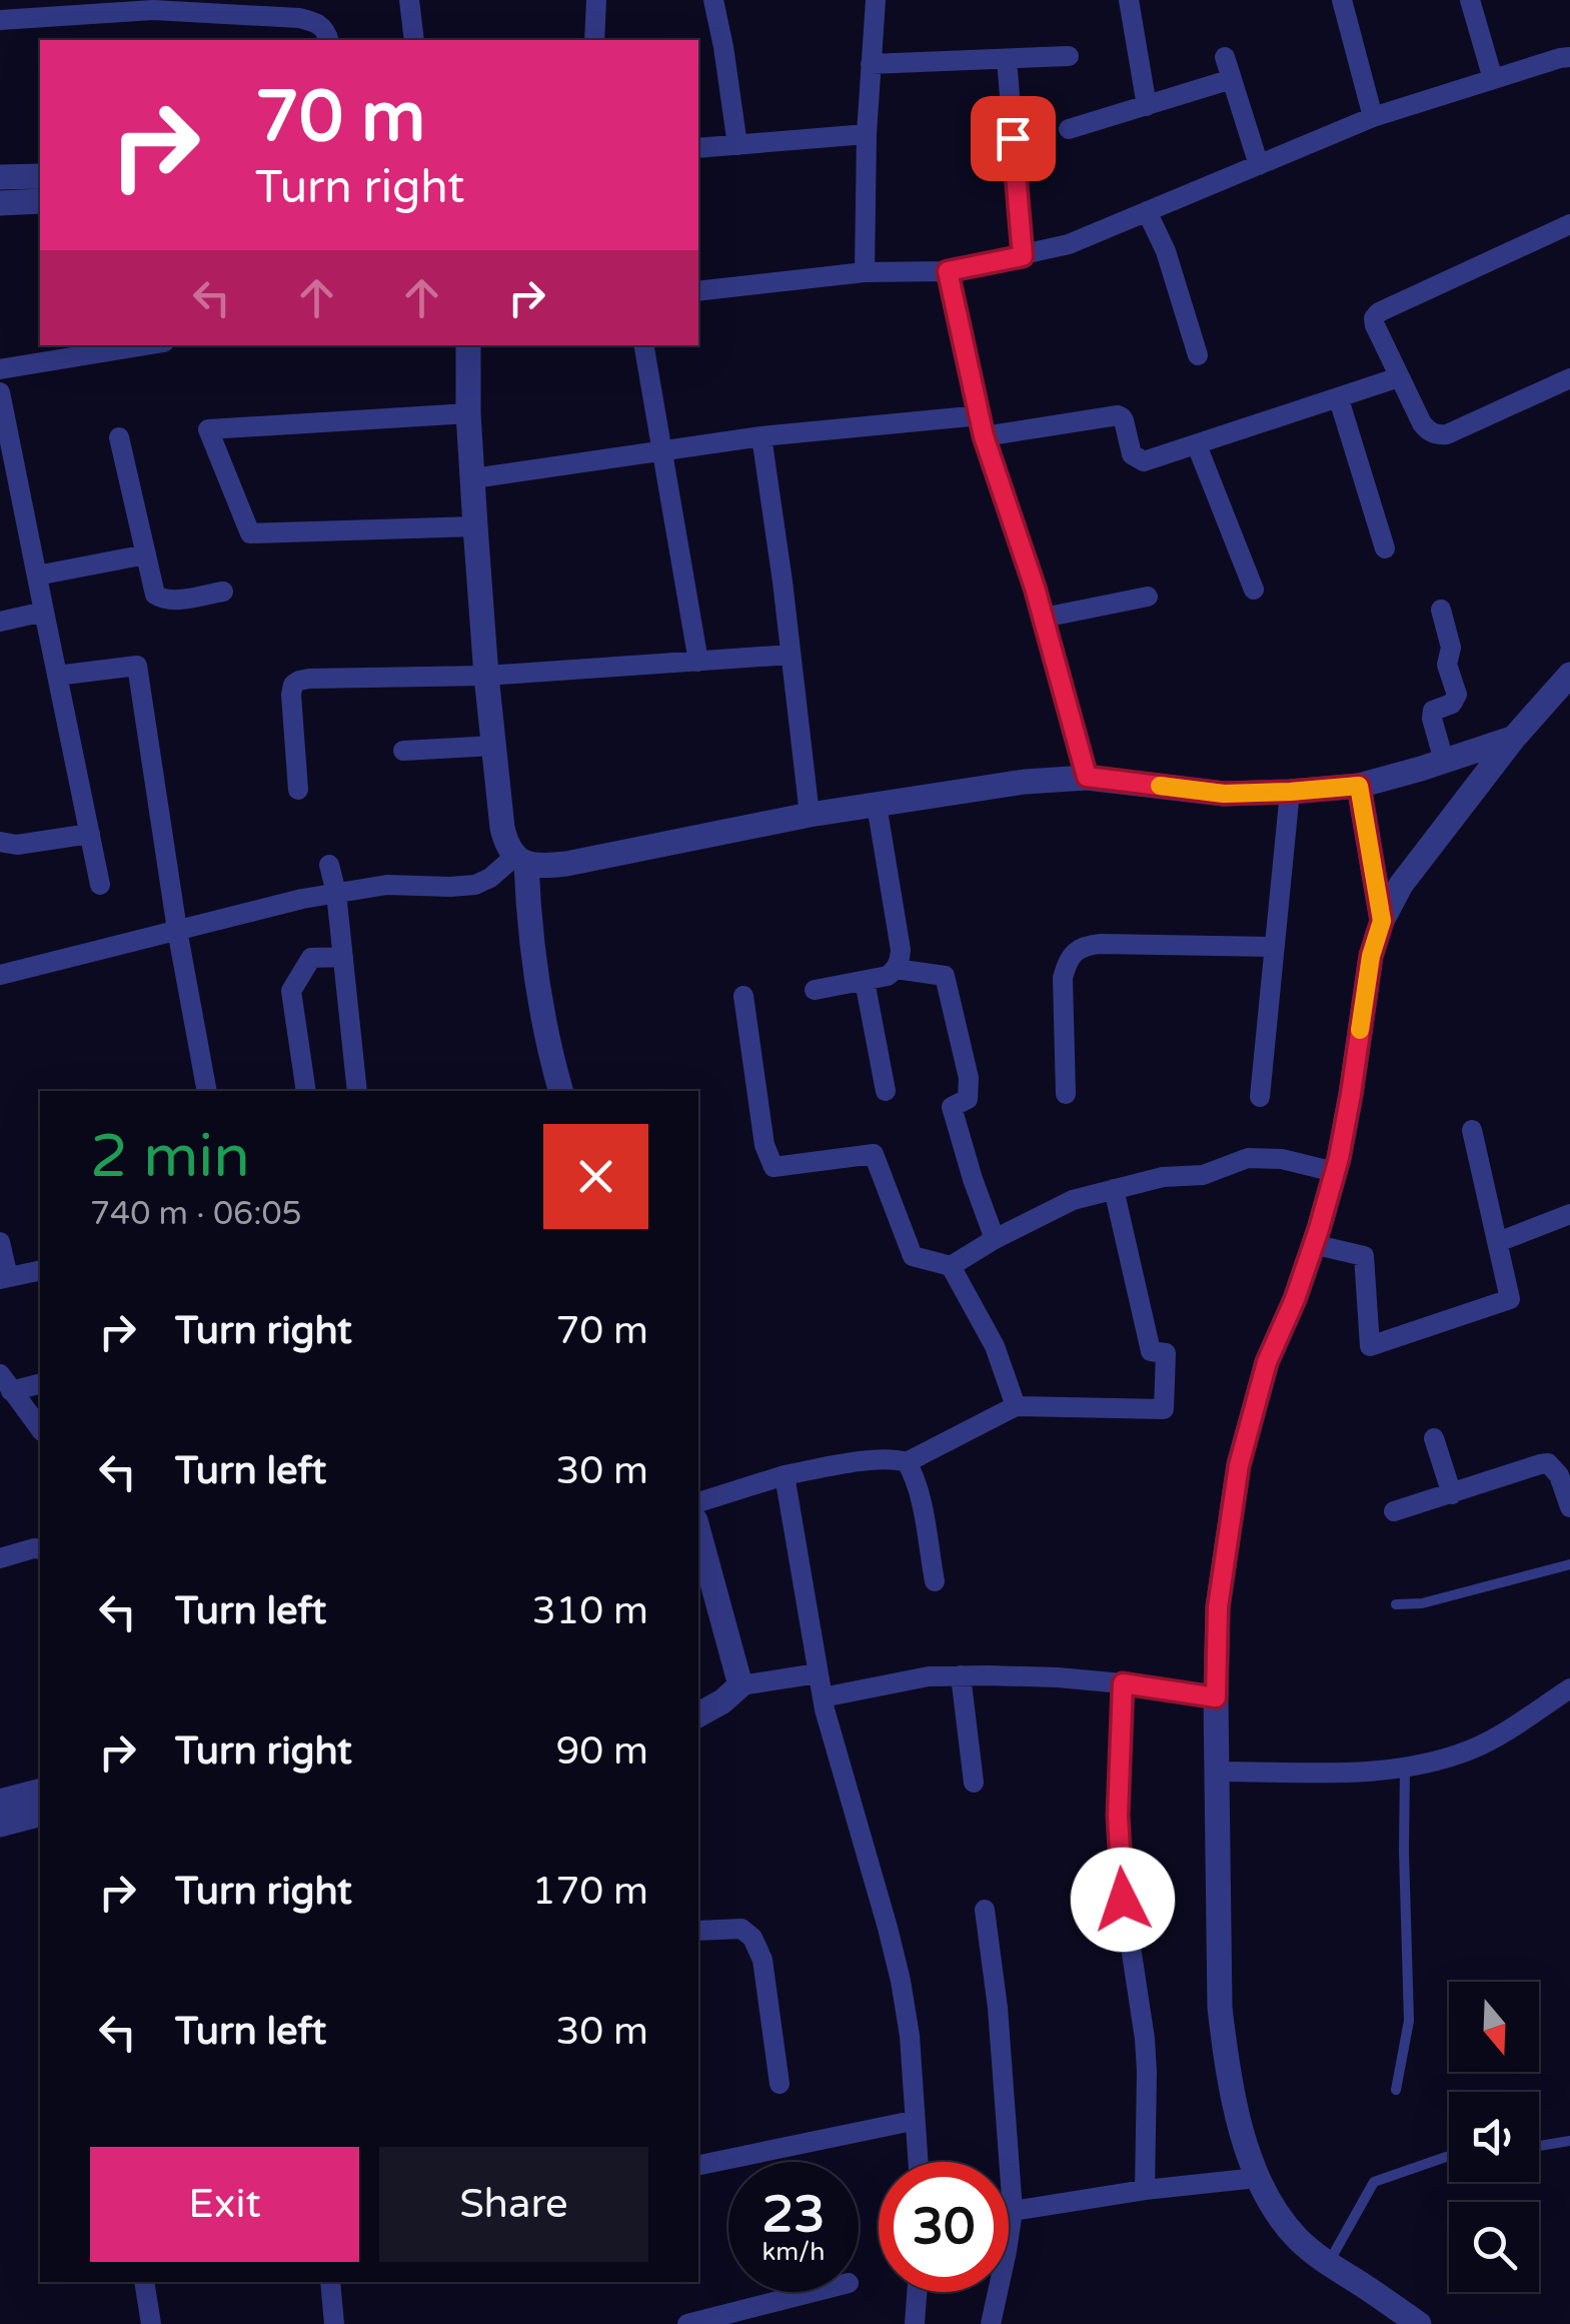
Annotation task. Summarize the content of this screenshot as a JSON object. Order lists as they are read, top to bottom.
{
  "north": "bottom",
  "page": {
    "turn": ["70 m", "Turn right"],
    "heading": ["2 min", "740 m · 06:05"],
    "list": [
      {
        "name": "Turn right",
        "value": "70 m"
      },
      {
        "name": "Turn left",
        "value": "30 m"
      },
      {
        "name": "Turn left",
        "value": "310 m"
      },
      {
        "name": "Turn right",
        "value": "90 m"
      },
      {
        "name": "Turn right",
        "value": "170 m"
      },
      {
        "name": "Turn left",
        "value": "30 m"
      }
    ],
    "buttons": ["Exit", "Share"],
    "speed": "23 km/h",
    "limit": "30"
  }
}
